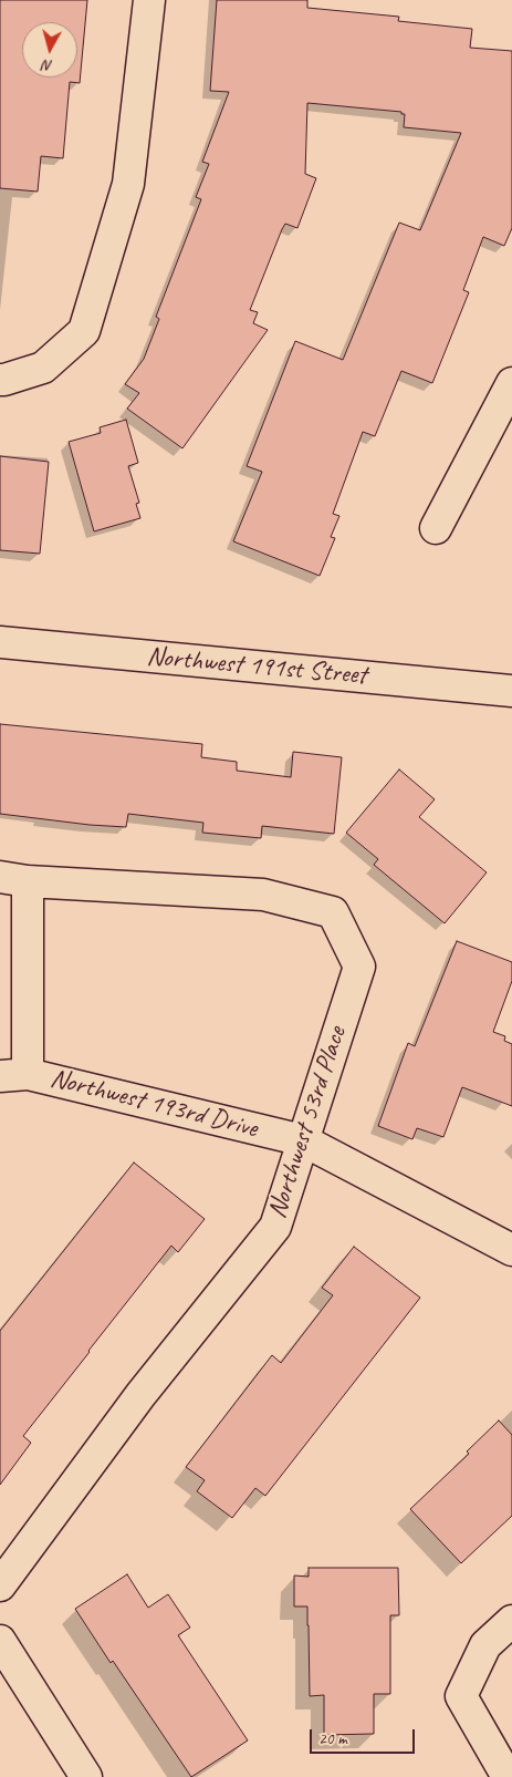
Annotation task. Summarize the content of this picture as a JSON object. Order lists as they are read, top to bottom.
{
  "streets": {
    "street": ["Northwest 191st Street", "Northwest 193rd Drive", "Northwest 53rd Place"]
  },
  "crossings": [
    ["Northwest 193rd Drive", "Northwest 53rd Place"]
  ],
  "scale_bar": "20 m",
  "north": "bottom"
}
